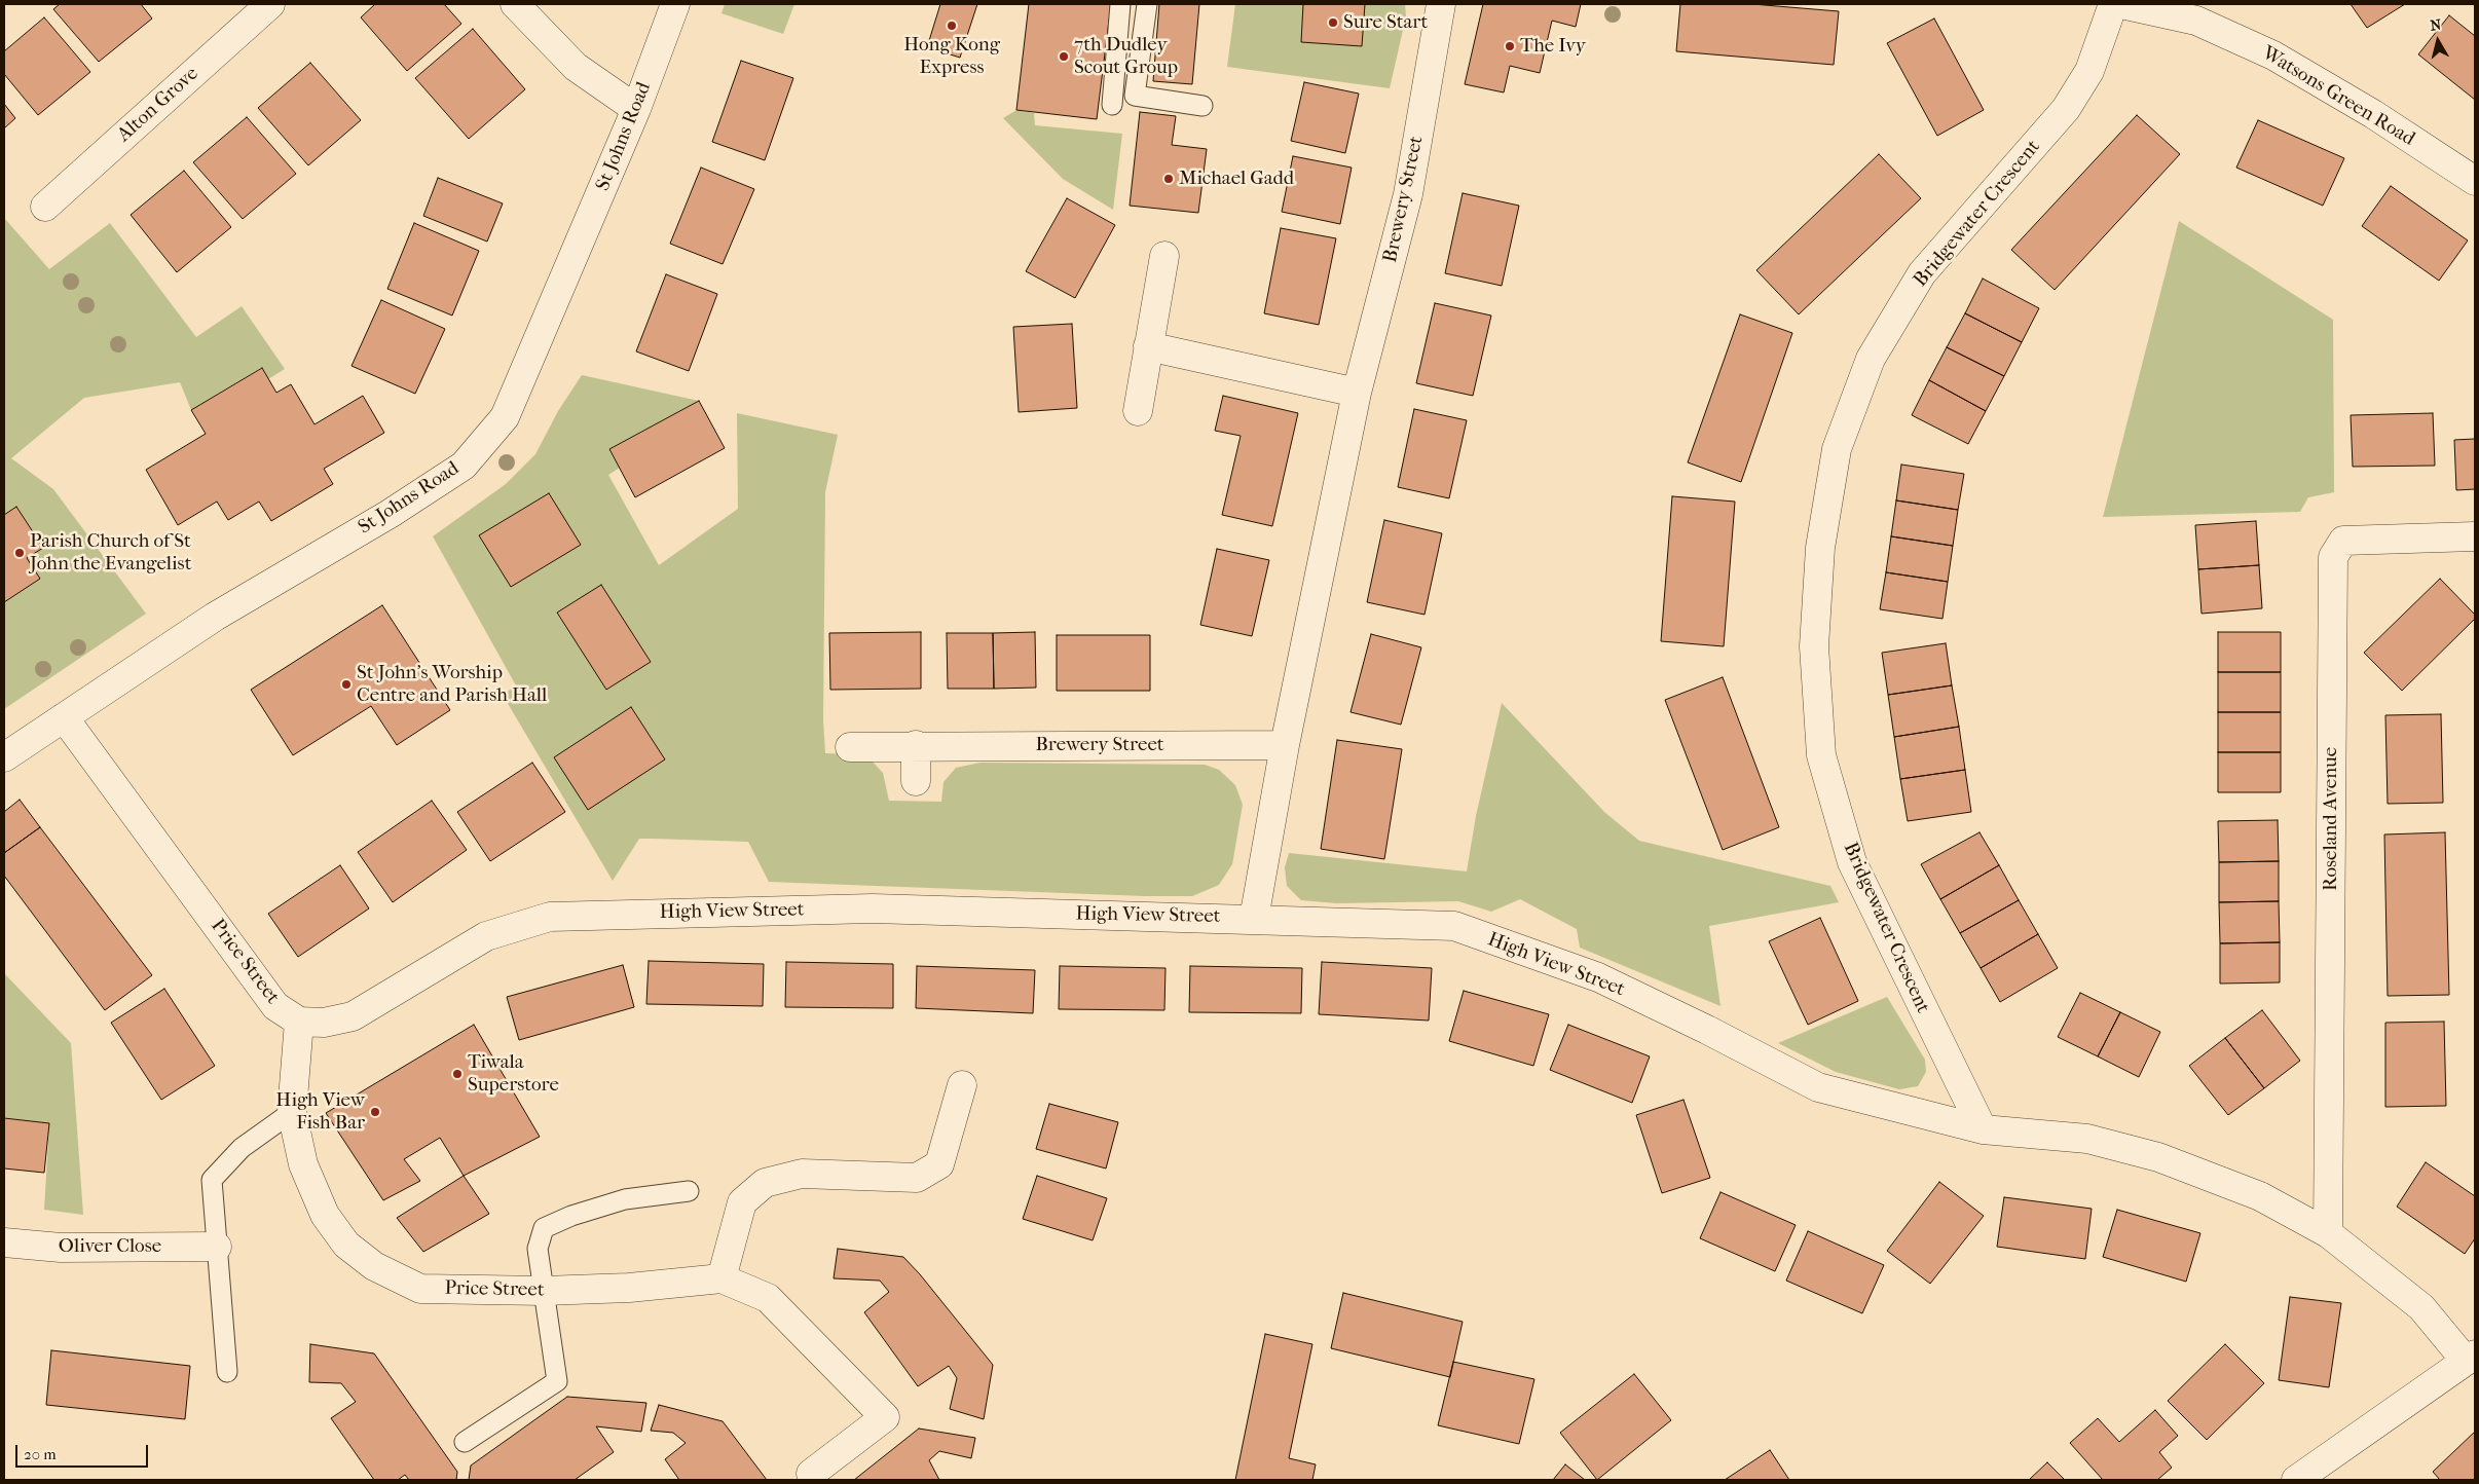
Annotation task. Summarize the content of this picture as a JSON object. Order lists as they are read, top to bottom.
{
  "streets": {
    "street": [
      "Watsons Green Road",
      "Alton Grove",
      "St Johns Road",
      "Brewery Street",
      "Bridgewater Crescent",
      "Roseland Avenue",
      "High View Street",
      "Price Street",
      "Oliver Close"
    ]
  },
  "crossings": [
    ["St Johns Road", "Price Street"],
    ["Brewery Street", "High View Street"],
    ["Bridgewater Crescent", "High View Street"],
    ["High View Street", "Price Street"]
  ],
  "places": [
    "Sure Start",
    "Hong Kong Express",
    "The Ivy",
    "7th Dudley Scout Group",
    "Michael Gadd",
    "Parish Church of St John the Evangelist",
    "St John's Worship Centre and Parish Hall",
    "Tiwala Superstore",
    "High View Fish Bar"
  ],
  "scale_bar": "20 m",
  "north": "top"
}
